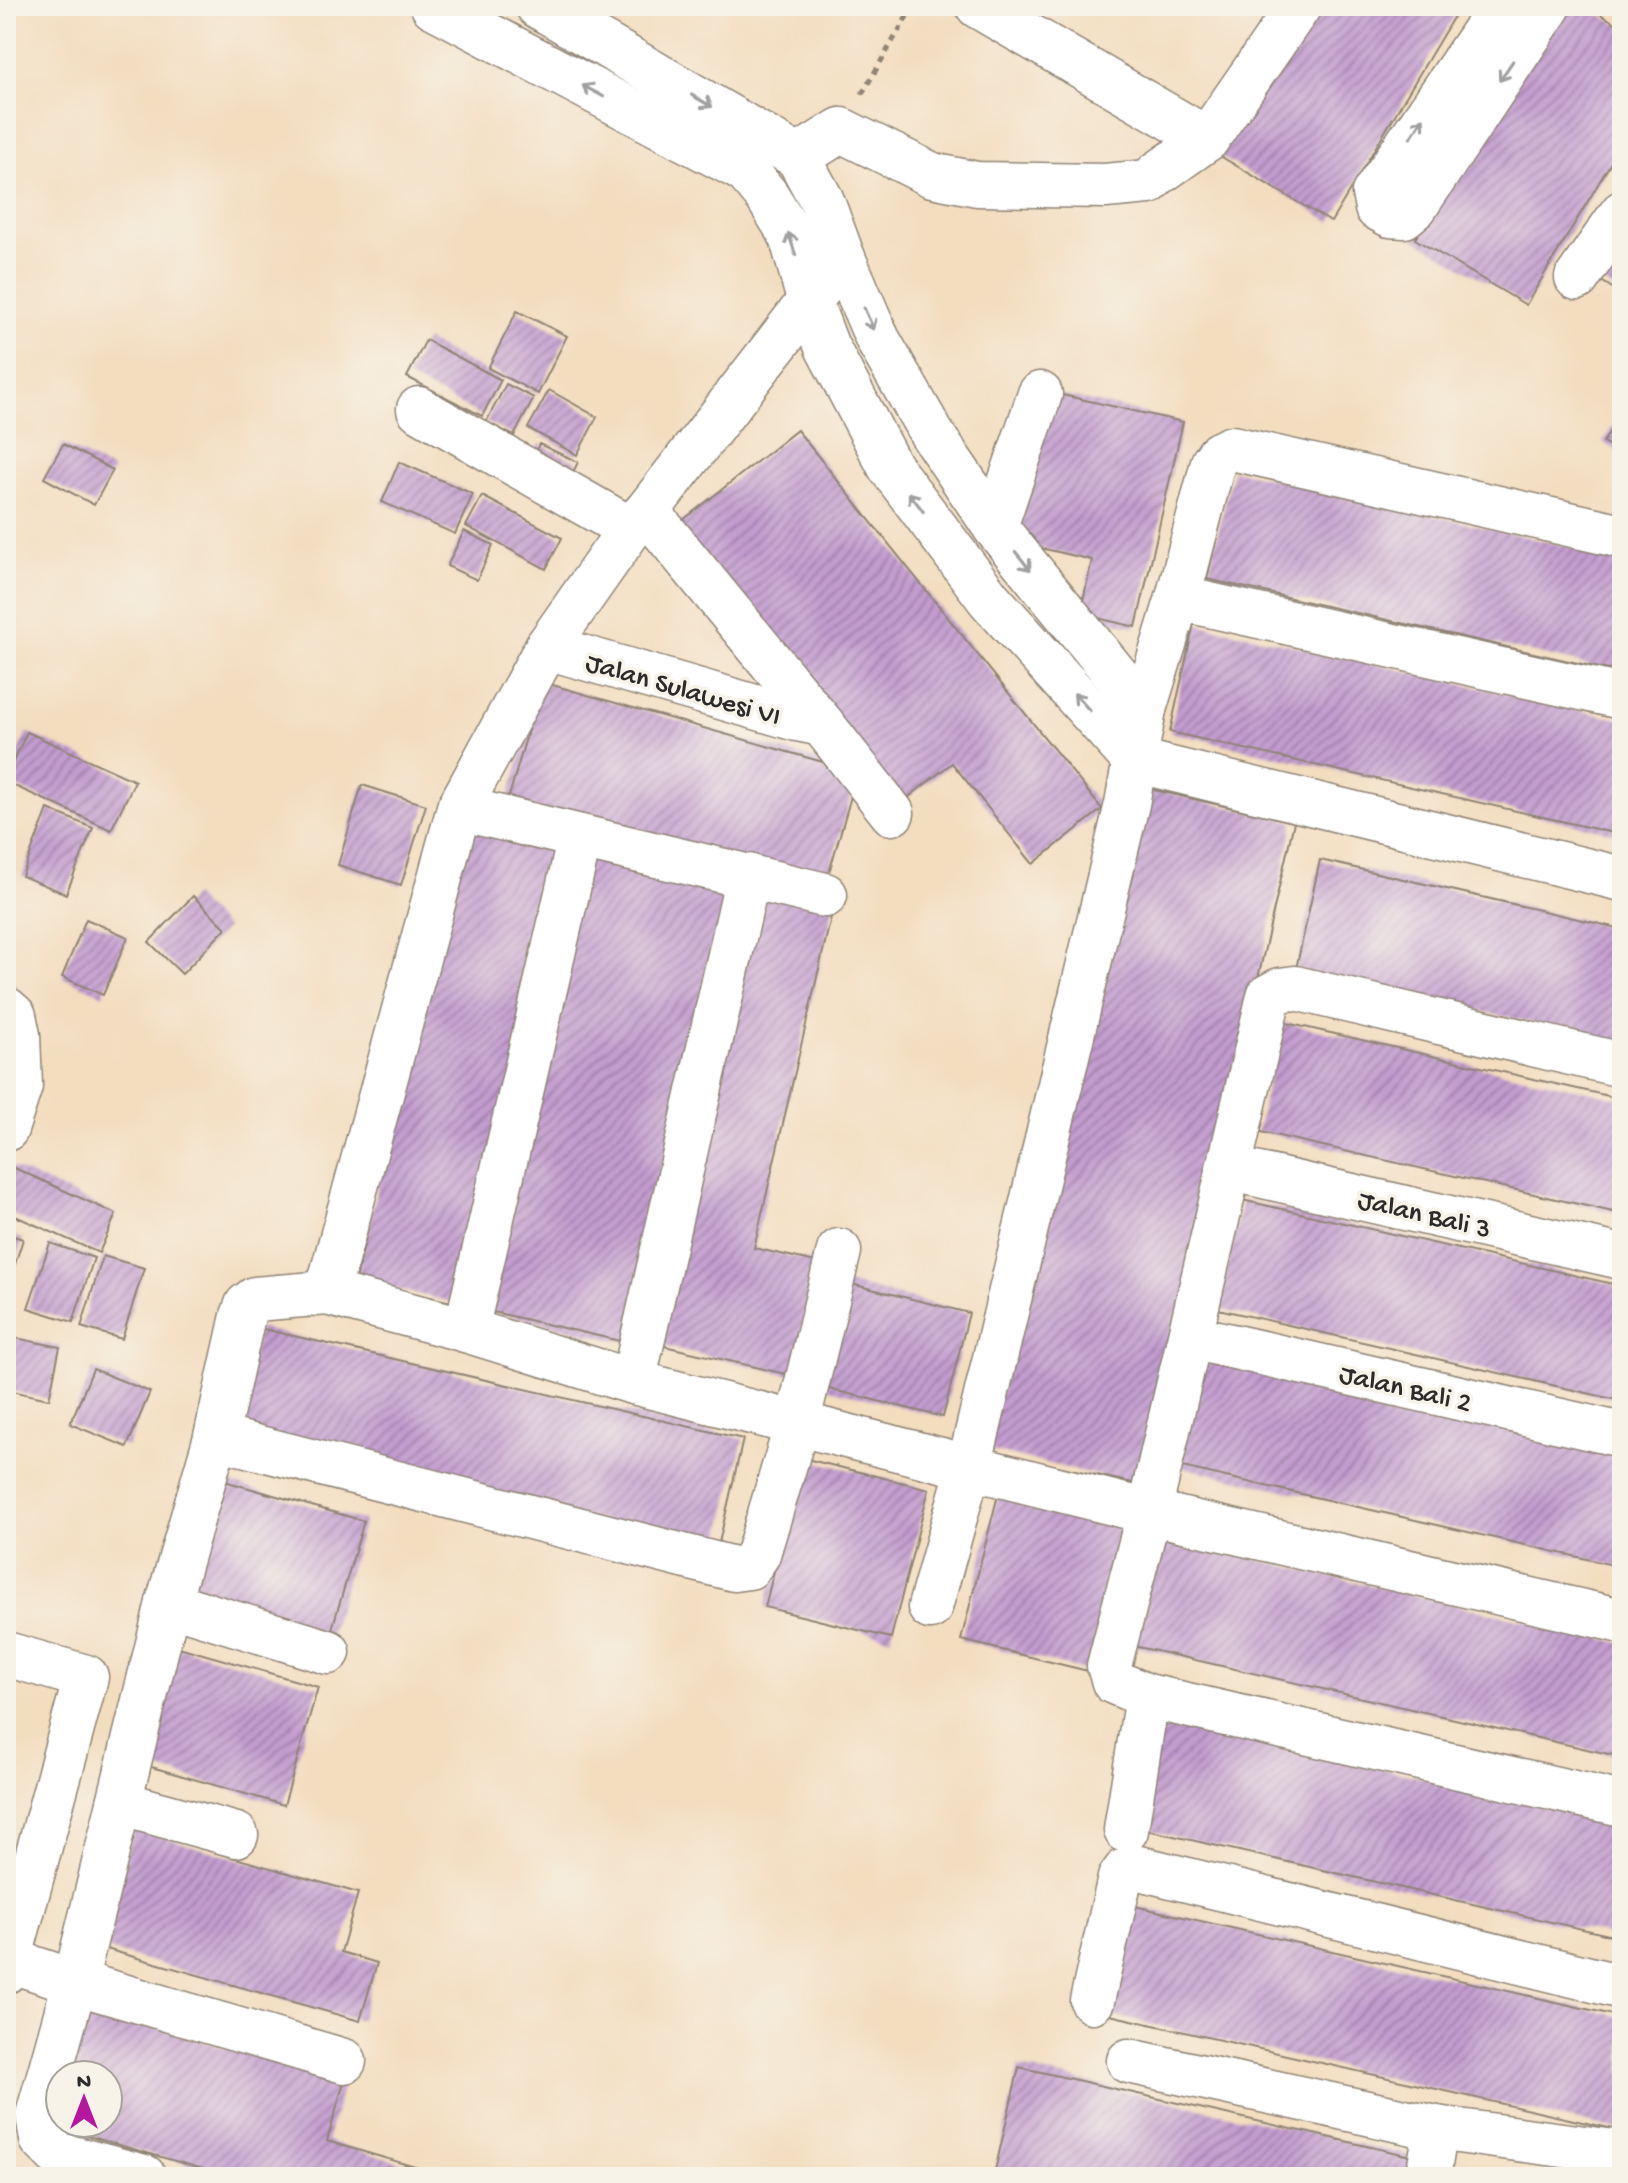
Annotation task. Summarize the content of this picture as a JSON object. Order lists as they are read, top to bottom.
{
  "streets": {
    "street": ["Jalan Sulawesi VI", "Jalan Bali 3", "Jalan Bali 2"]
  },
  "north": "top"
}
